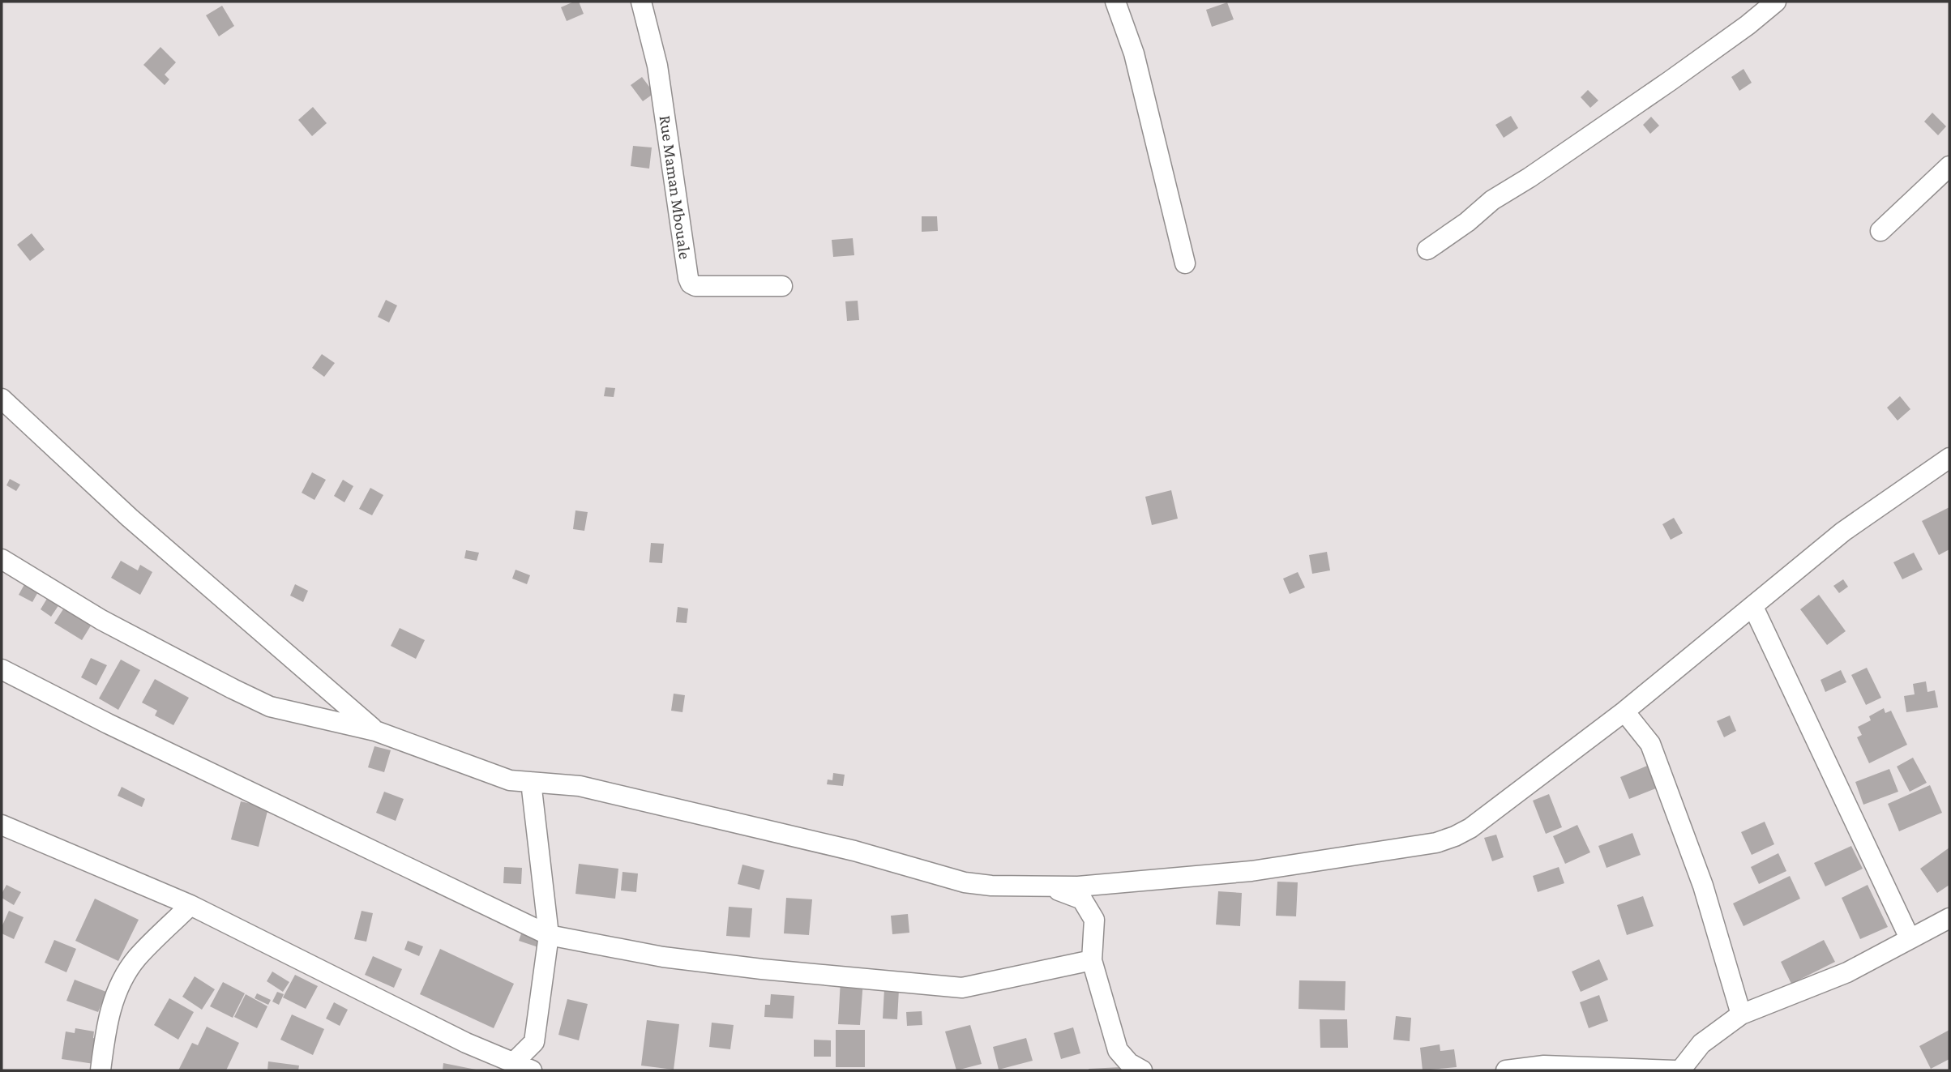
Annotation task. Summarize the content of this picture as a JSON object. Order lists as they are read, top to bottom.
{
  "streets": {
    "street": ["Rue Maman Mbouale"]
  }
}
